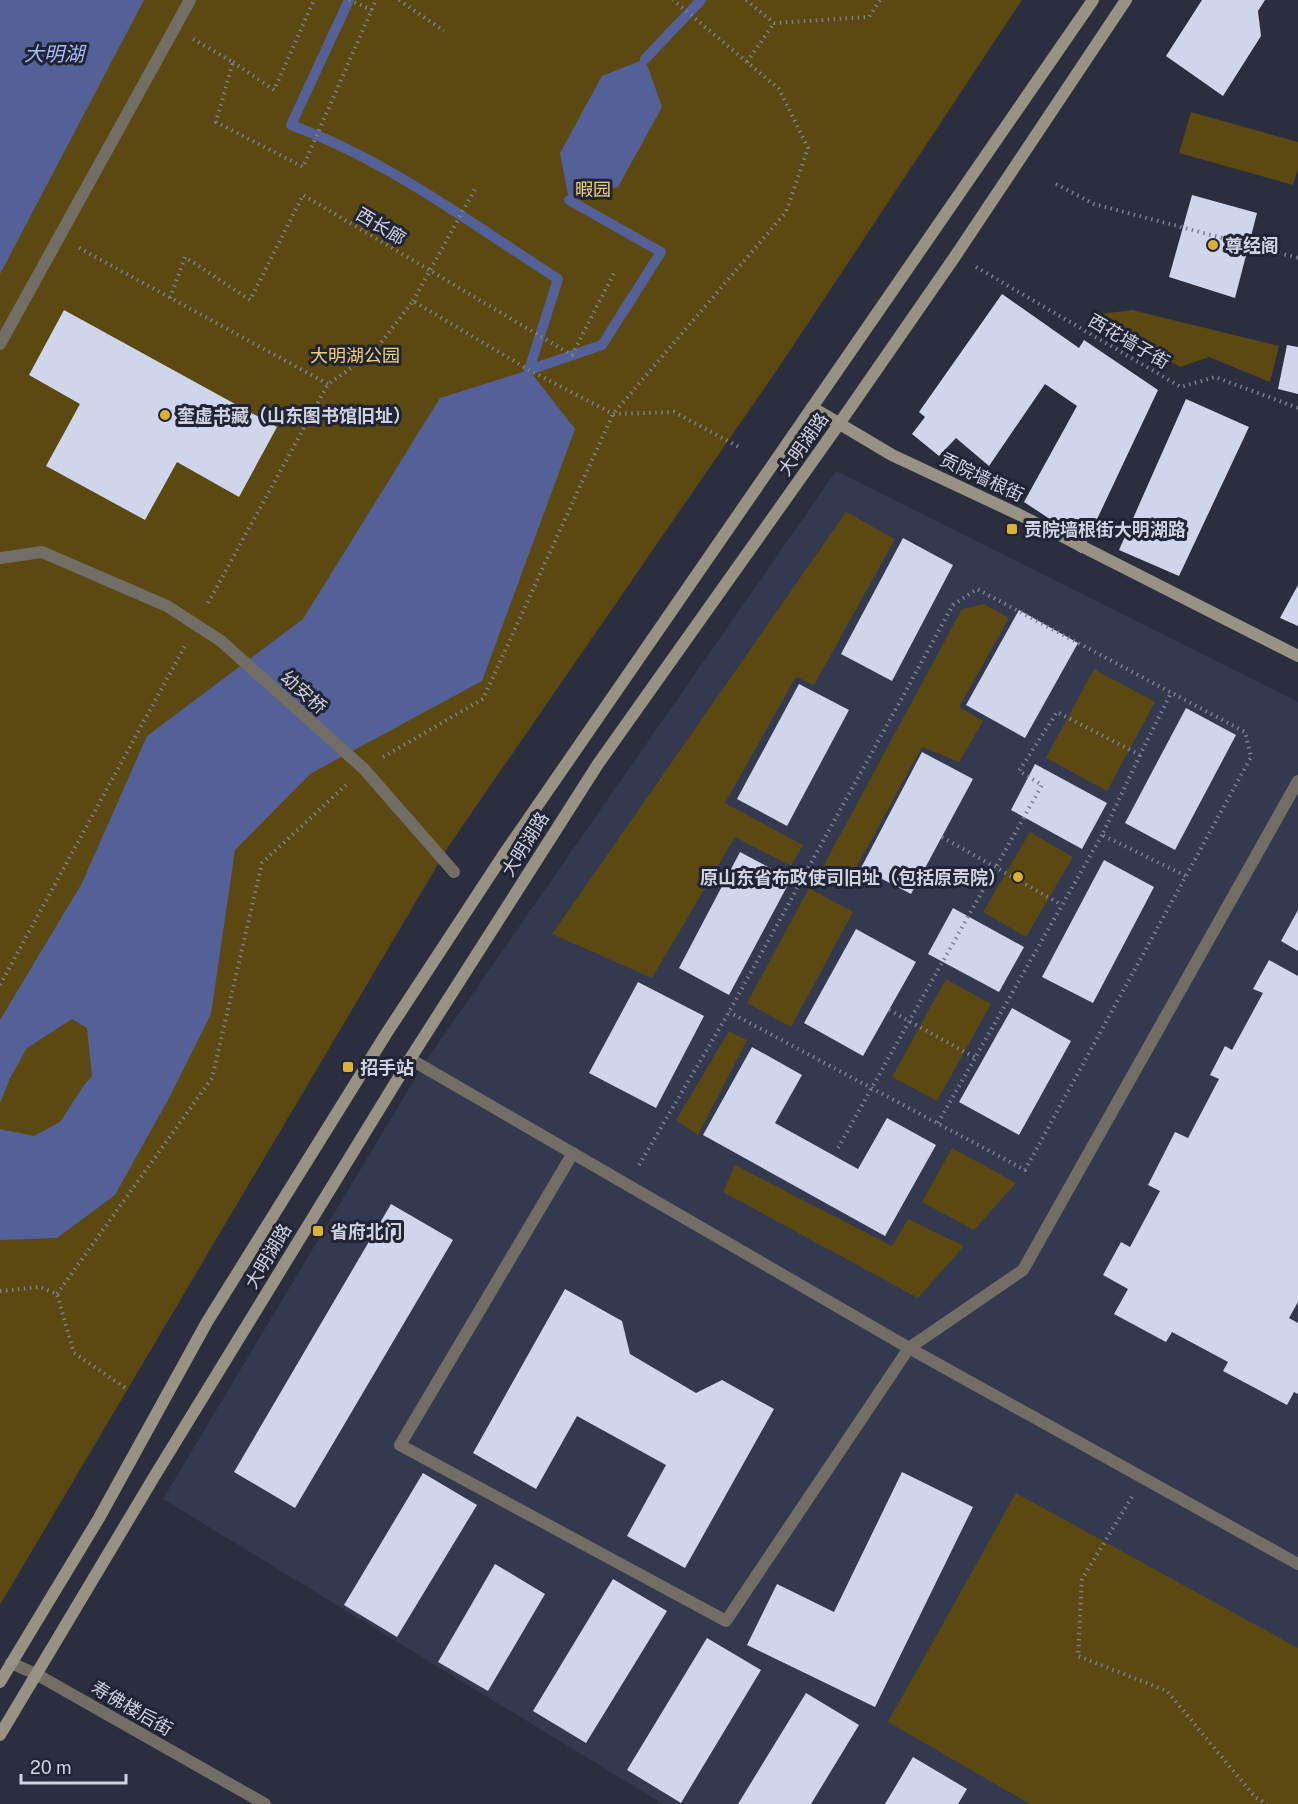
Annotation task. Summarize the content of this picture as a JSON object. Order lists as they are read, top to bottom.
{
  "streets": {
    "main road": ["大明湖路", "贡院墙根街"],
    "street": ["幼安桥", "寿佛楼后街"],
    "path": ["西长廊", "西花墙子街"]
  },
  "crossings": [
    ["西花墙子街", "大明湖路"],
    ["大明湖路", "贡院墙根街"],
    ["大明湖路", "寿佛楼后街"]
  ],
  "water": ["大明湖"],
  "parks": ["暇园", "大明湖公园"],
  "places": {
    "other": ["尊经阁", "奎虚书藏（山东图书馆旧址）", "原山东省布政使司旧址（包括原贡院）"],
    "transit": ["贡院墙根街大明湖路", "招手站", "省府北门"]
  },
  "scale_bar": "20 m"
}
